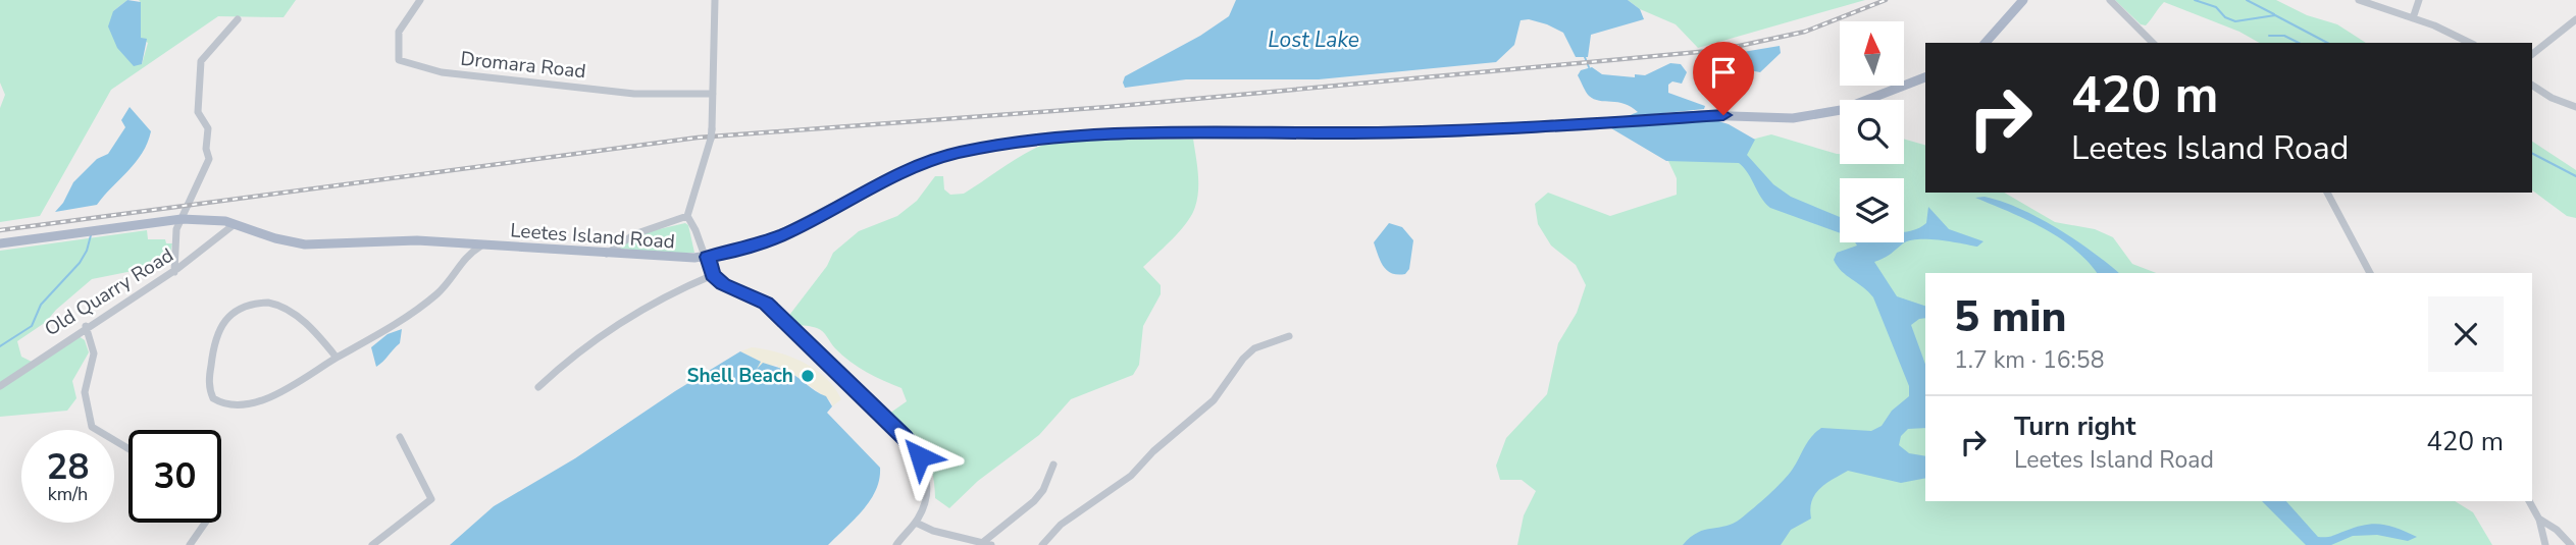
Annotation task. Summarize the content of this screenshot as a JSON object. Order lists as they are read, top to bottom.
{
  "streets": {
    "main road": ["Leetes Island Road"],
    "street": ["Dromara Road", "Old Quarry Road"]
  },
  "crossings": [
    ["Leetes Island Road", "Old Quarry Road"]
  ],
  "water": ["Lost Lake"],
  "places": ["Shell Beach"],
  "north": "top",
  "page": {
    "turn": ["420 m", "Leetes Island Road"],
    "heading": ["5 min", "1.7 km · 16:58"],
    "list": [
      {
        "name": "Turn right",
        "note": "Leetes Island Road",
        "value": "420 m"
      }
    ],
    "speed": "28 km/h",
    "limit": "30"
  }
}
